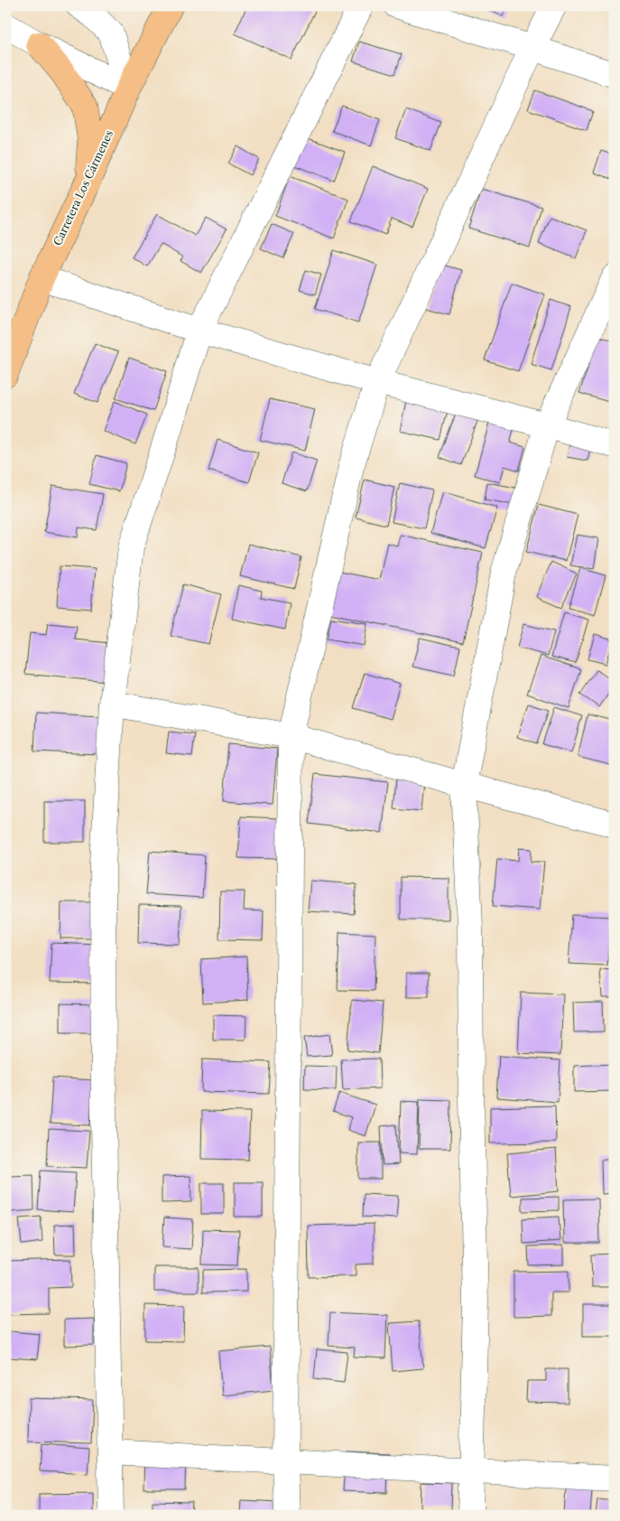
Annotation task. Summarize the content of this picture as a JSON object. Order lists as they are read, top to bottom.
{
  "streets": {
    "main road": ["Carretera Los Cármenes"]
  }
}
